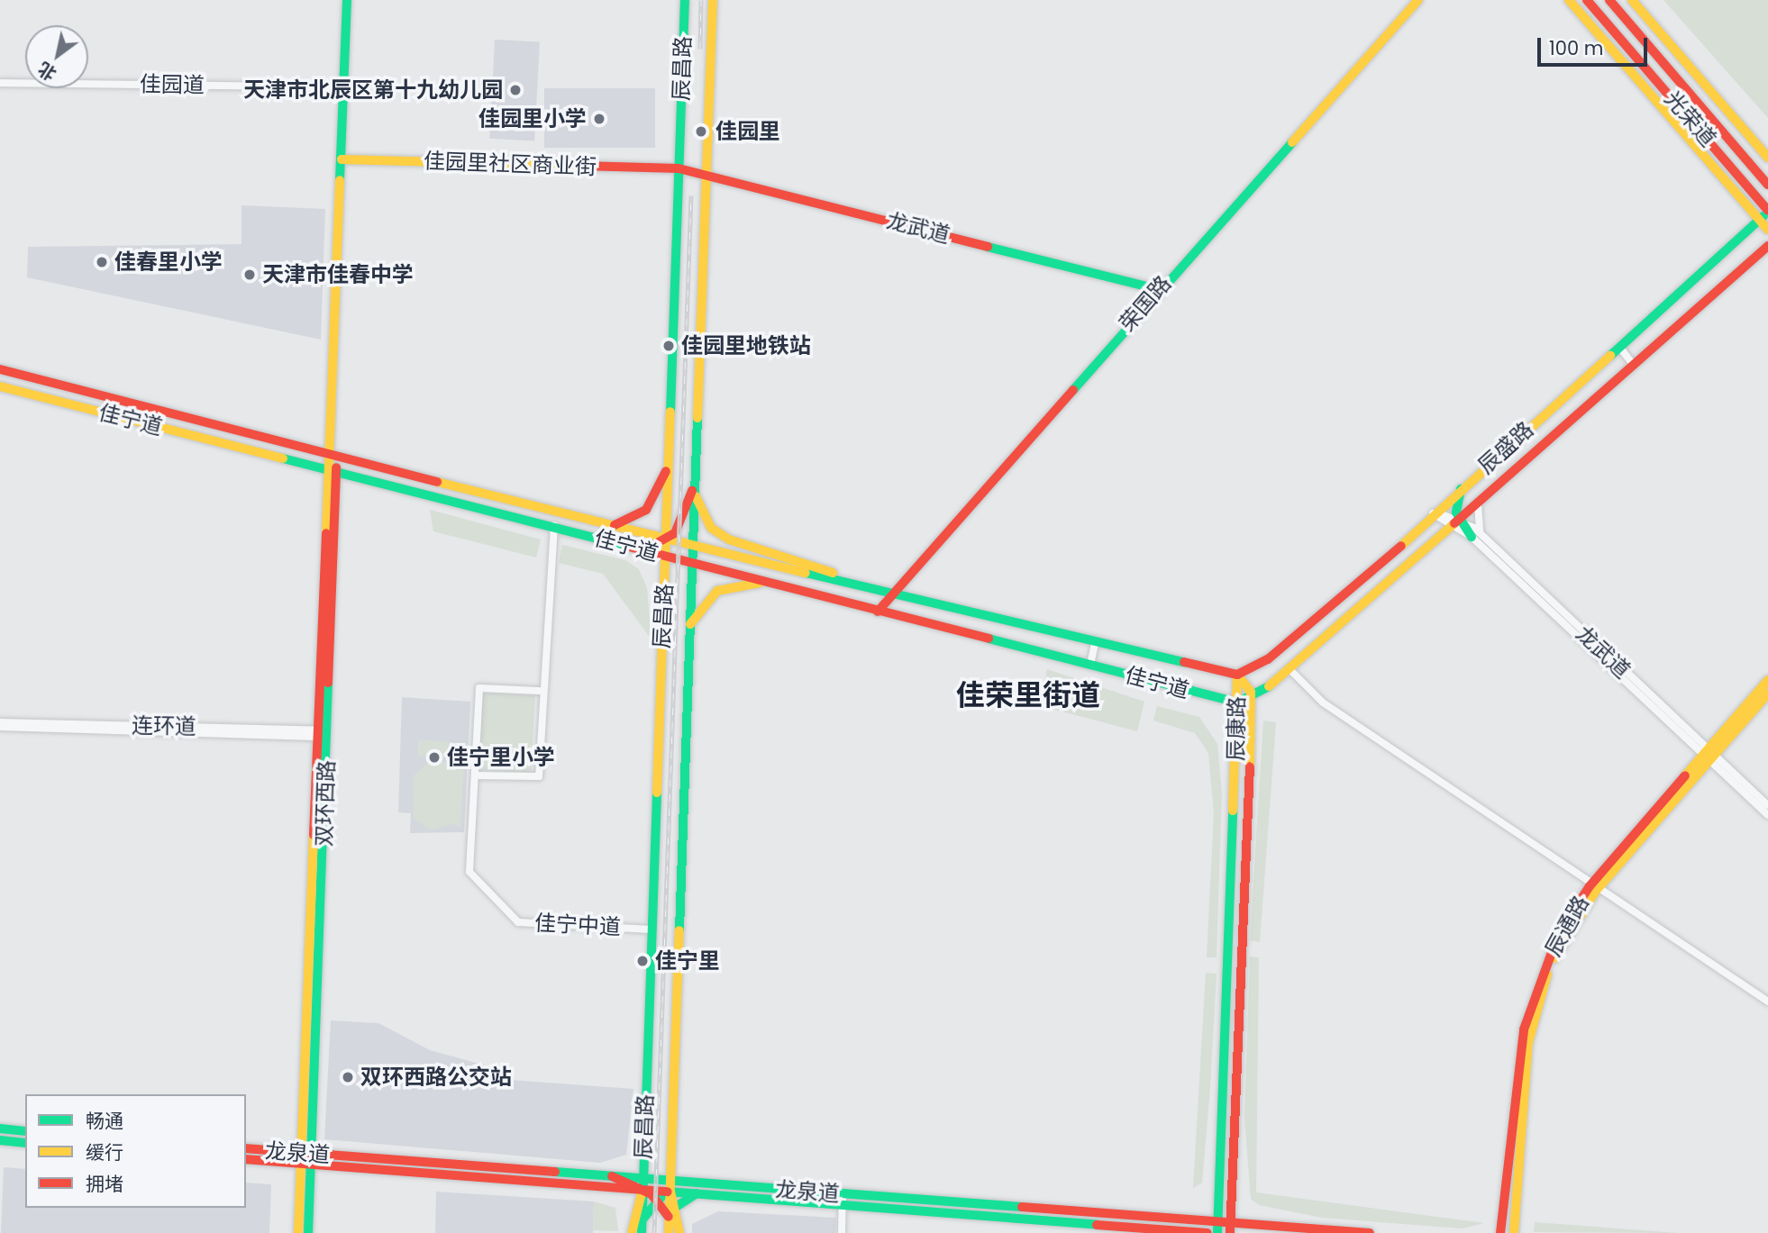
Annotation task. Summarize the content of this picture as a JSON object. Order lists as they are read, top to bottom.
{
  "streets": {
    "main road": [
      "辰昌路",
      "光荣道",
      "佳园里社区商业街",
      "龙武道",
      "荣国路",
      "佳宁道",
      "辰盛路",
      "辰康路",
      "双环西路",
      "辰通路",
      "龙泉道"
    ],
    "street": ["佳园道", "连环道", "佳宁中道"]
  },
  "crossings": [
    ["辰昌路", "佳园里社区商业街"],
    ["辰昌路", "龙武道"],
    ["辰昌路", "佳宁道"],
    ["辰昌路", "佳宁中道"],
    ["辰昌路", "龙泉道"],
    ["光荣道", "辰盛路"],
    ["佳园里社区商业街", "龙武道"],
    ["龙武道", "荣国路"],
    ["龙武道", "辰盛路"],
    ["龙武道", "辰通路"],
    ["荣国路", "佳宁道"],
    ["佳宁道", "辰盛路"],
    ["佳宁道", "辰康路"],
    ["佳宁道", "双环西路"],
    ["辰盛路", "辰康路"],
    ["连环道", "双环西路"],
    ["辰康路", "龙泉道"],
    ["双环西路", "龙泉道"]
  ],
  "districts": ["佳荣里街道"],
  "places": [
    "天津市北辰区第十九幼儿园",
    "佳园里小学",
    "佳园里",
    "佳春里小学",
    "天津市佳春中学",
    "佳园里地铁站",
    "佳宁里小学",
    "佳宁里",
    "双环西路公交站"
  ],
  "legend": ["畅通", "缓行", "拥堵"],
  "scale_bar": "100 m",
  "north": "bottom left"
}
